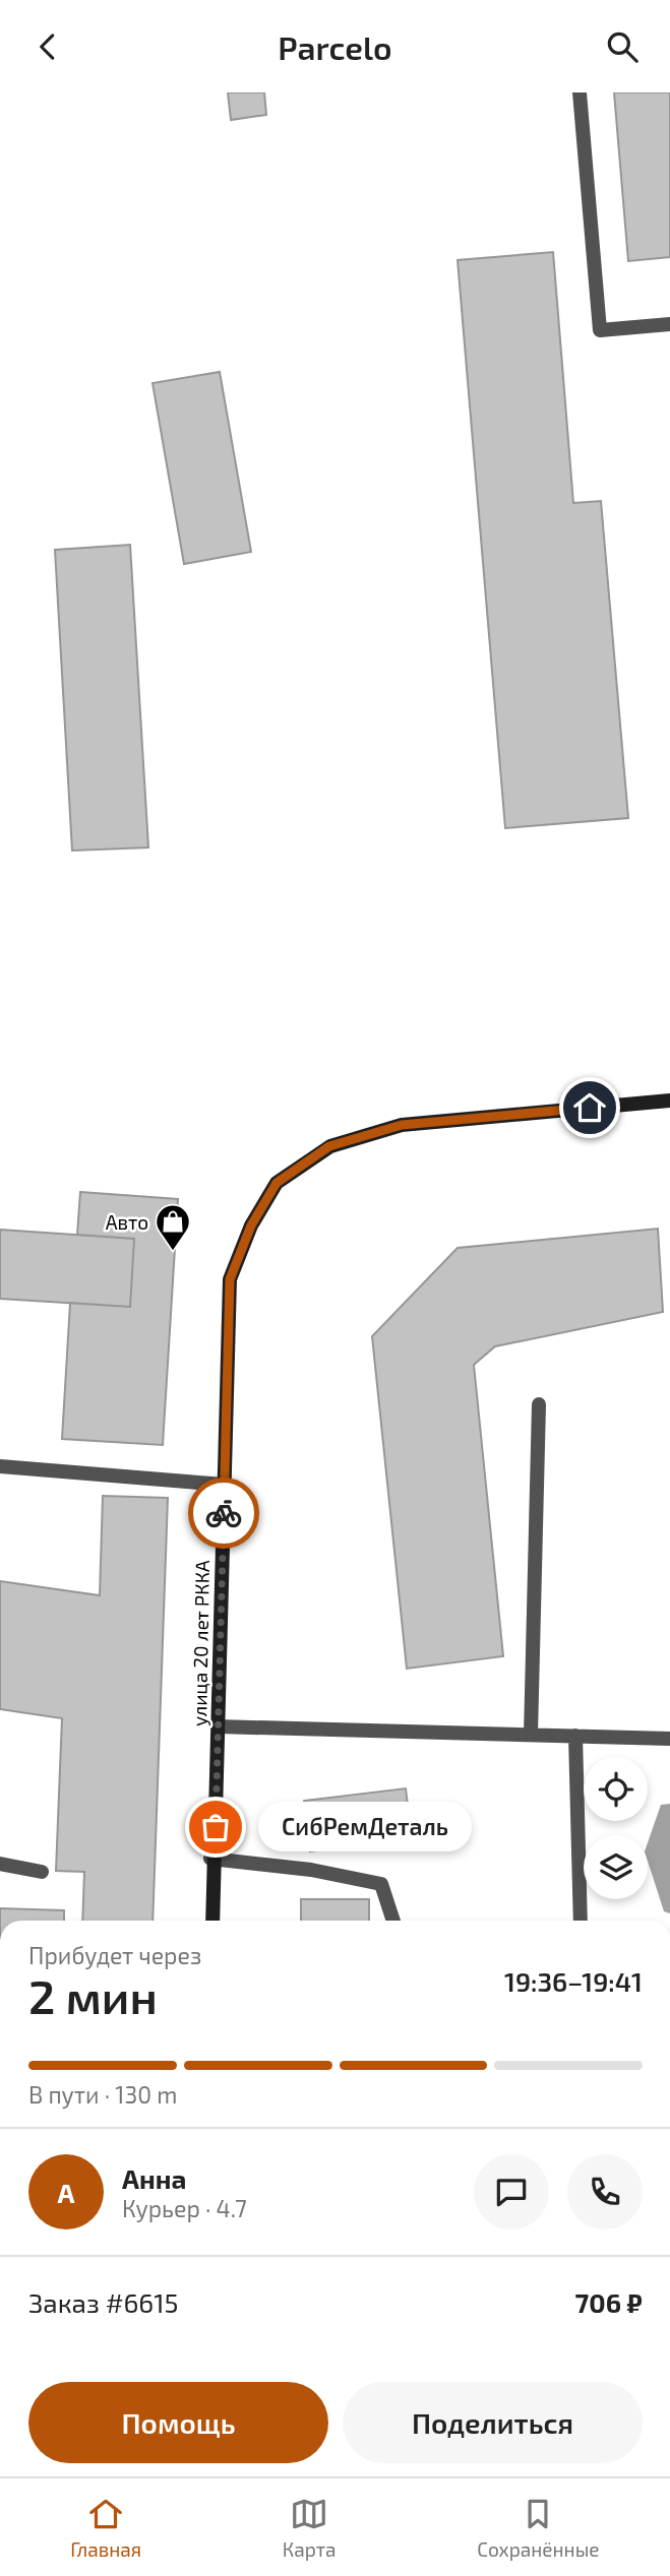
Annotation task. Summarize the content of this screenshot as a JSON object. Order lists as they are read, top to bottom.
{
  "streets": {
    "main road": ["улица 20 лет РККА"]
  },
  "places": {
    "shop": ["Авто"],
    "other": ["СибРемДеталь"]
  },
  "page": {
    "header": "Parcelo",
    "bubble": "СибРемДеталь",
    "heading": ["2 мин", "Прибудет через", "19:36–19:41"],
    "panel": [
      "Анна",
      "Курьер · 4.7",
      "Заказ #6615",
      "706 ₽"
    ],
    "bar": "В пути · 130 m",
    "round": "А",
    "buttons": ["Помощь", "Поделиться"],
    "tabs": ["Главная", "Карта", "Сохранённые"]
  }
}
